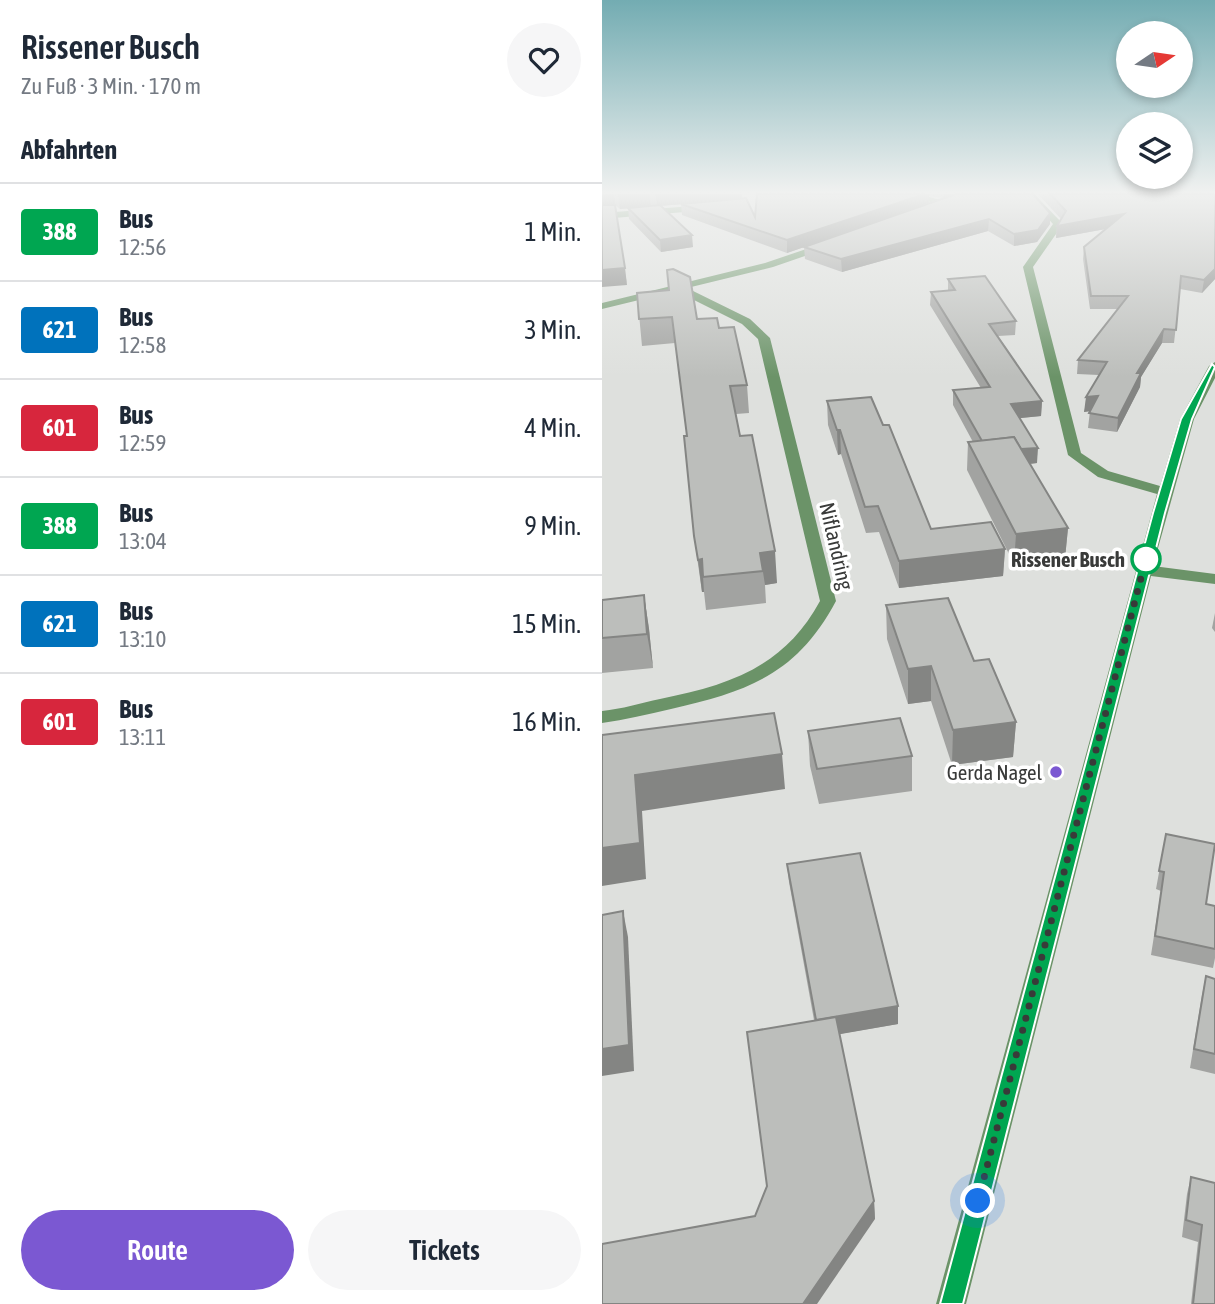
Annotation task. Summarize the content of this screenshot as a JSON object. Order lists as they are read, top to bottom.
{
  "streets": {
    "street": ["Niflandring"]
  },
  "places": ["Rissener Busch", "Gerda Nagel"],
  "lines": ["bus line 388"],
  "north": "right",
  "page": {
    "heading": [
      ["Rissener Busch", "Zu Fuß · 3 Min. · 170 m"],
      "Abfahrten"
    ],
    "list": [
      {
        "mark": "388",
        "name": "Bus",
        "note": "12:56",
        "value": "1 Min."
      },
      {
        "mark": "621",
        "name": "Bus",
        "note": "12:58",
        "value": "3 Min."
      },
      {
        "mark": "601",
        "name": "Bus",
        "note": "12:59",
        "value": "4 Min."
      },
      {
        "mark": "388",
        "name": "Bus",
        "note": "13:04",
        "value": "9 Min."
      },
      {
        "mark": "621",
        "name": "Bus",
        "note": "13:10",
        "value": "15 Min."
      },
      {
        "mark": "601",
        "name": "Bus",
        "note": "13:11",
        "value": "16 Min."
      }
    ],
    "buttons": ["Route", "Tickets"]
  }
}
